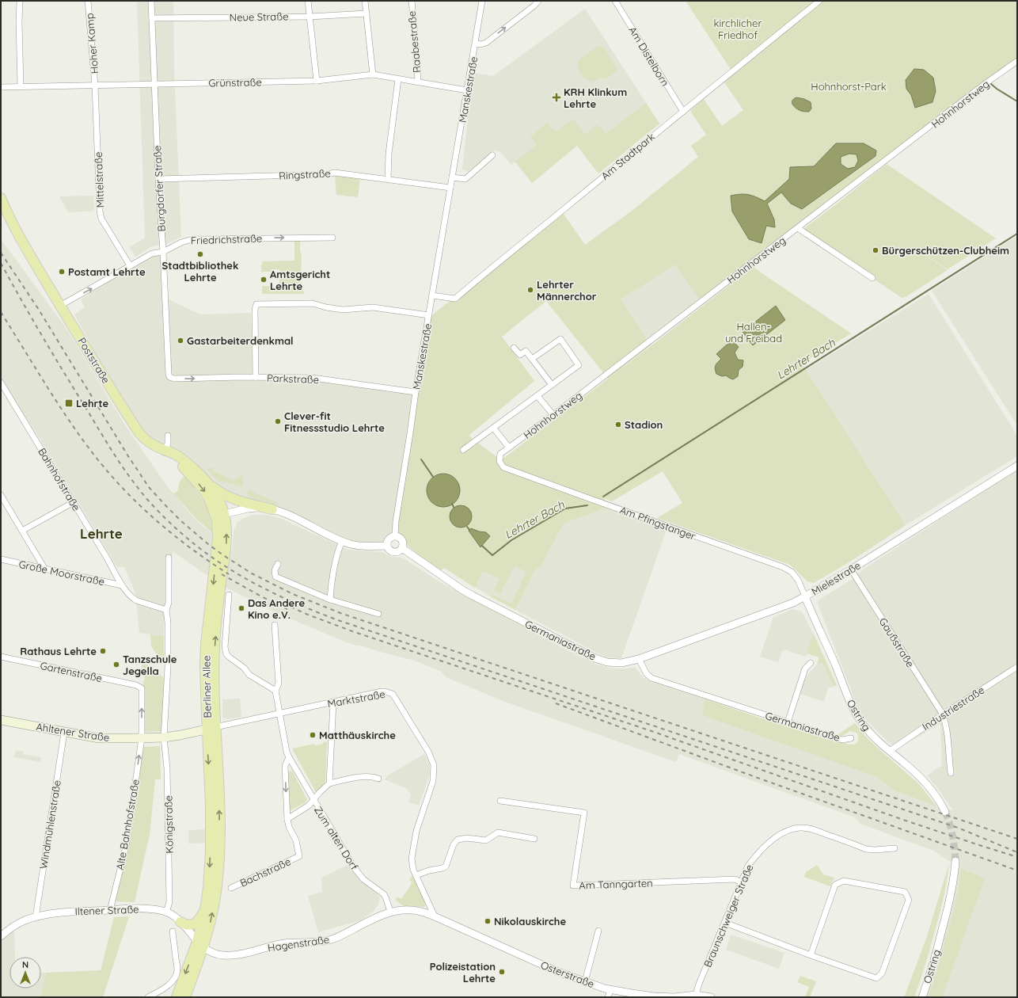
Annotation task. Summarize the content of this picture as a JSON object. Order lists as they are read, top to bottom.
{
  "streets": {
    "main road": [
      "Poststraße",
      "Berliner Allee",
      "Marktstraße",
      "Ahltener Straße"
    ],
    "street": [
      "Neue Straße",
      "Raabestraße",
      "Hoher Kamp",
      "Am Distelborn",
      "Grünstraße",
      "Manskestraße",
      "Hohnhorstweg",
      "Am Stadtpark",
      "Ringstraße",
      "Mittelstraße",
      "Burgdorfer Straße",
      "Friedrichstraße",
      "Parkstraße",
      "Bahnhofstraße",
      "Am Pfingstanger",
      "Große Moorstraße",
      "Mielestraße",
      "Germaniastraße",
      "Gaußstraße",
      "Gartenstraße",
      "Industriestraße",
      "Ostring",
      "Windmühlenstraße",
      "Alte Bahnhofstraße",
      "Königstraße",
      "Zum alten Dorf",
      "Bachstraße",
      "Am Tanngarten",
      "Iltener Straße",
      "Braunschweiger Straße",
      "Hagenstraße",
      "Osterstraße"
    ]
  },
  "crossings": [
    ["Neue Straße", "Burgdorfer Straße"],
    ["Raabestraße", "Grünstraße"],
    ["Hoher Kamp", "Grünstraße"],
    ["Hoher Kamp", "Mittelstraße"],
    ["Am Distelborn", "Am Stadtpark"],
    ["Grünstraße", "Manskestraße"],
    ["Grünstraße", "Mittelstraße"],
    ["Grünstraße", "Burgdorfer Straße"],
    ["Manskestraße", "Am Stadtpark"],
    ["Manskestraße", "Ringstraße"],
    ["Manskestraße", "Parkstraße"],
    ["Manskestraße", "Germaniastraße"],
    ["Hohnhorstweg", "Am Pfingstanger"],
    ["Ringstraße", "Burgdorfer Straße"],
    ["Mittelstraße", "Friedrichstraße"],
    ["Burgdorfer Straße", "Friedrichstraße"],
    ["Burgdorfer Straße", "Parkstraße"],
    ["Friedrichstraße", "Poststraße"],
    ["Poststraße", "Berliner Allee"],
    ["Bahnhofstraße", "Große Moorstraße"],
    ["Am Pfingstanger", "Mielestraße"],
    ["Am Pfingstanger", "Ostring"],
    ["Mielestraße", "Germaniastraße"],
    ["Mielestraße", "Gaußstraße"],
    ["Mielestraße", "Ostring"],
    ["Gaußstraße", "Industriestraße"],
    ["Gartenstraße", "Alte Bahnhofstraße"],
    ["Berliner Allee", "Marktstraße"],
    ["Berliner Allee", "Iltener Straße"],
    ["Berliner Allee", "Hagenstraße"],
    ["Marktstraße", "Ahltener Straße"],
    ["Marktstraße", "Königstraße"],
    ["Marktstraße", "Hagenstraße"],
    ["Marktstraße", "Osterstraße"],
    ["Industriestraße", "Ostring"],
    ["Ahltener Straße", "Windmühlenstraße"],
    ["Ahltener Straße", "Alte Bahnhofstraße"],
    ["Ahltener Straße", "Königstraße"],
    ["Windmühlenstraße", "Iltener Straße"],
    ["Alte Bahnhofstraße", "Iltener Straße"],
    ["Königstraße", "Iltener Straße"],
    ["Zum alten Dorf", "Hagenstraße"],
    ["Am Tanngarten", "Braunschweiger Straße"],
    ["Iltener Straße", "Hagenstraße"],
    ["Braunschweiger Straße", "Osterstraße"],
    ["Hagenstraße", "Osterstraße"]
  ],
  "one_way": ["Friedrichstraße", "Alte Bahnhofstraße"],
  "districts": ["Lehrte"],
  "water": ["Lehrter Bach"],
  "parks": ["kirchlicher Friedhof", "Hohnhorst-Park", "Hallen- und Freibad"],
  "places": {
    "health": ["KRH Klinkum Lehrte"],
    "other": [
      "Bürgerschützen-Clubheim",
      "Stadtbibliothek Lehrte",
      "Postamt Lehrte",
      "Amtsgericht Lehrte",
      "Lehrter Männerchor",
      "Gastarbeiterdenkmal",
      "Clever-fit Fitnessstudio Lehrte",
      "Stadion",
      "Das Andere Kino e.V.",
      "Rathaus Lehrte",
      "Tanzschule Jegella",
      "Matthäuskirche",
      "Nikolauskirche",
      "Polizeistation Lehrte"
    ],
    "transit": ["Lehrte"]
  },
  "north": "top"
}
